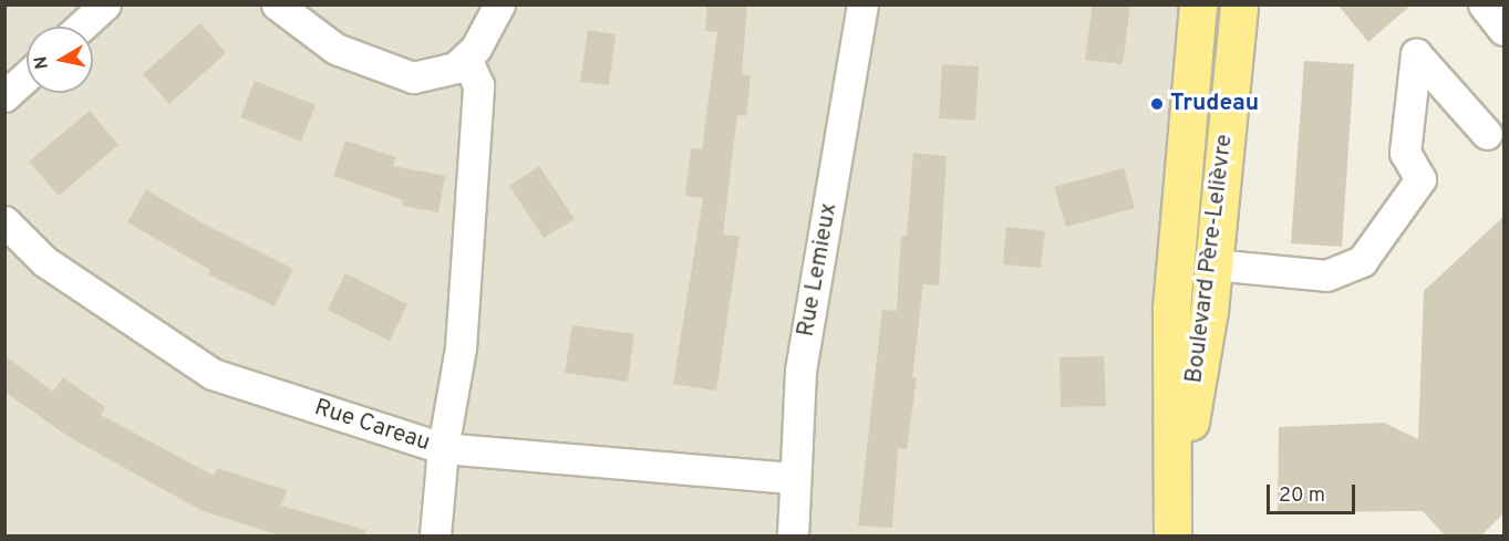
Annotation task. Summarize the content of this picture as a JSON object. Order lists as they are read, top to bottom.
{
  "streets": {
    "main road": ["Boulevard Père-Lelièvre"],
    "street": ["Rue Lemieux", "Rue Careau"]
  },
  "crossings": [
    ["Rue Lemieux", "Rue Careau"]
  ],
  "places": ["Trudeau"],
  "scale_bar": "20 m",
  "north": "left"
}
